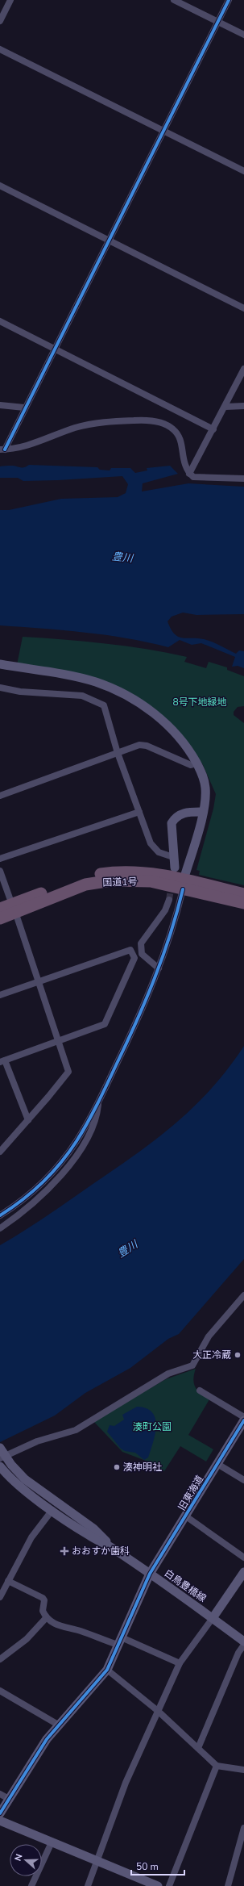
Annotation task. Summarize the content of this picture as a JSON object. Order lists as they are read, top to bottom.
{
  "streets": {
    "highway": ["国道1号"],
    "street": ["旧東海道", "白鳥豊橋線"]
  },
  "crossings": [
    ["旧東海道", "白鳥豊橋線"]
  ],
  "water": ["豊川"],
  "parks": ["8号下地緑地", "湊町公園"],
  "places": {
    "other": ["大正冷蔵", "湊神明社"],
    "health": ["おおすか歯科"]
  },
  "scale_bar": "50 m",
  "north": "left"
}
